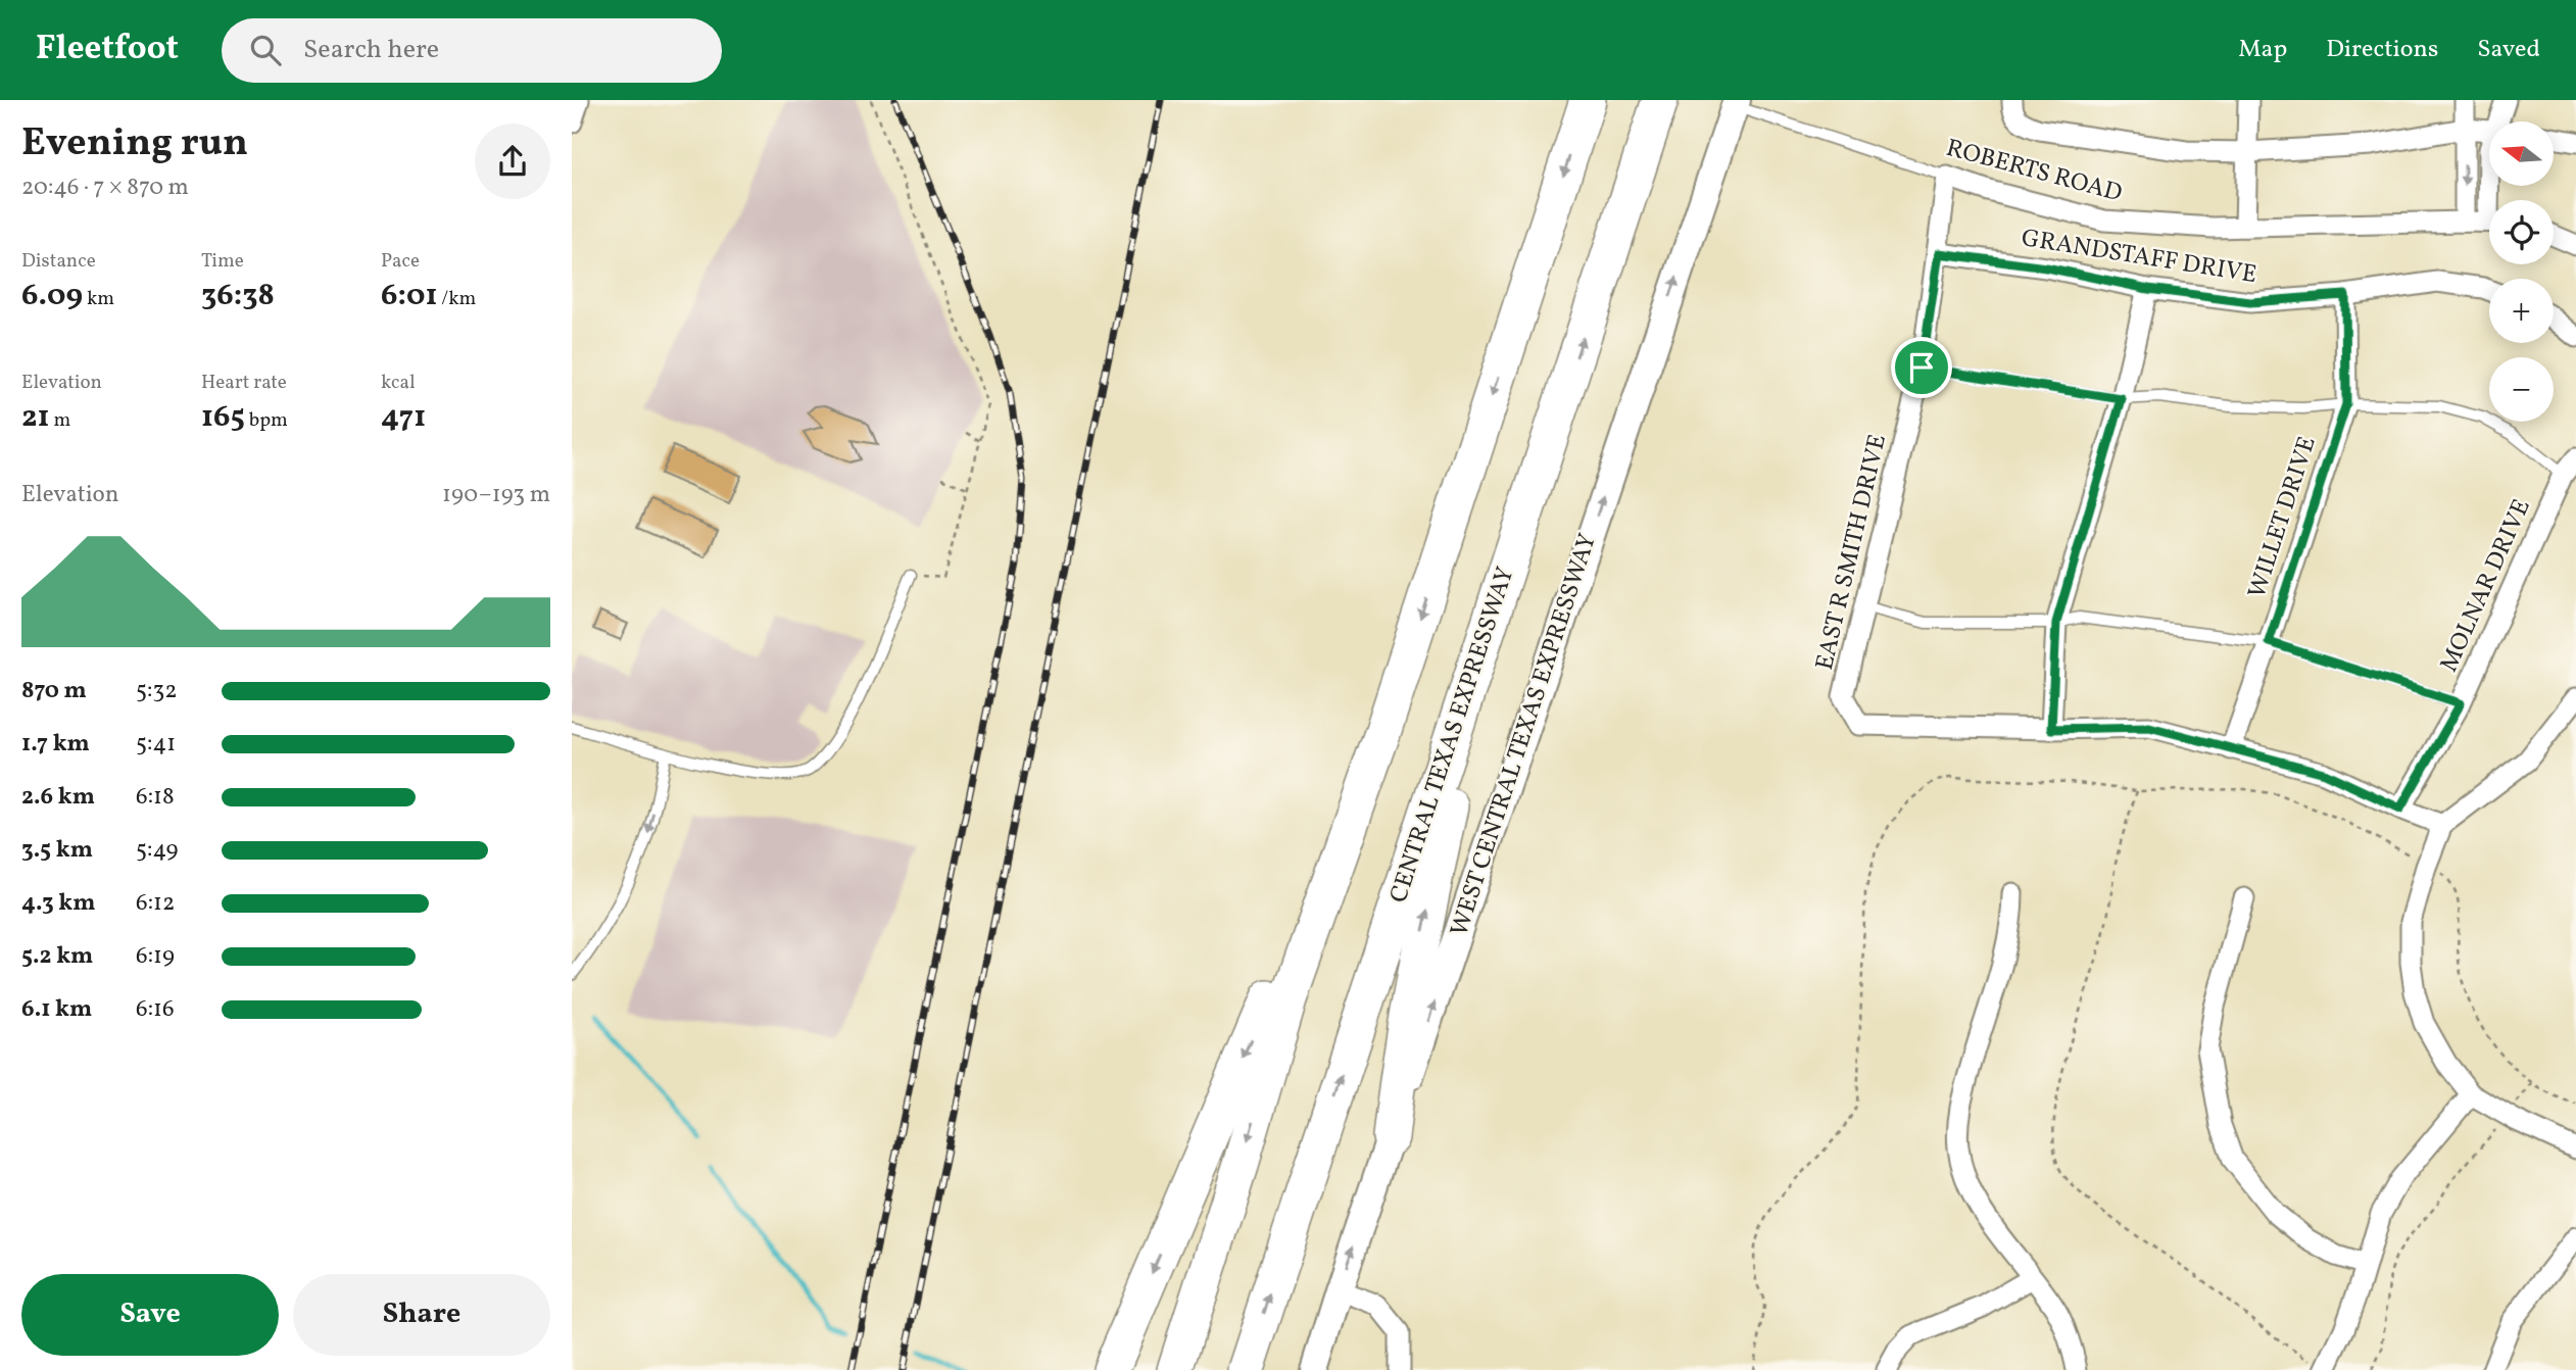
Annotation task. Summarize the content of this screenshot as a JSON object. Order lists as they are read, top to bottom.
{
  "streets": {
    "highway": ["CENTRAL TEXAS EXPRESSWAY"],
    "main road": ["WEST CENTRAL TEXAS EXPRESSWAY"],
    "street": [
      "ROBERTS ROAD",
      "GRANDSTAFF DRIVE",
      "WILLET DRIVE",
      "EAST R SMITH DRIVE",
      "MOLNAR DRIVE"
    ]
  },
  "crossings": [
    ["ROBERTS ROAD", "EAST R SMITH DRIVE"],
    ["ROBERTS ROAD", "WEST CENTRAL TEXAS EXPRESSWAY"],
    ["GRANDSTAFF DRIVE", "WILLET DRIVE"],
    ["GRANDSTAFF DRIVE", "EAST R SMITH DRIVE"],
    ["WILLET DRIVE", "EAST R SMITH DRIVE"],
    ["EAST R SMITH DRIVE", "MOLNAR DRIVE"]
  ],
  "one_way": ["WEST CENTRAL TEXAS EXPRESSWAY"],
  "north": "left",
  "page": {
    "header": "Fleetfoot",
    "search": "Search here",
    "nav": ["Map", "Directions", "Saved"],
    "heading": ["Evening run", "20:46 · 7 × 870 m"],
    "map_buttons": ["+", "−"],
    "stats": [
      ["Distance", "6.09 km"],
      ["Time", "36:38"],
      ["Pace", "6:01 /km"],
      ["Elevation", "21 m"],
      ["Heart rate", "165 bpm"],
      ["kcal", "471"]
    ],
    "chart": ["Elevation", "190–193 m"],
    "list": [
      {
        "name": "870 m",
        "note": "5:32"
      },
      {
        "name": "1.7 km",
        "note": "5:41"
      },
      {
        "name": "2.6 km",
        "note": "6:18"
      },
      {
        "name": "3.5 km",
        "note": "5:49"
      },
      {
        "name": "4.3 km",
        "note": "6:12"
      },
      {
        "name": "5.2 km",
        "note": "6:19"
      },
      {
        "name": "6.1 km",
        "note": "6:16"
      }
    ],
    "buttons": ["Save", "Share"]
  }
}
